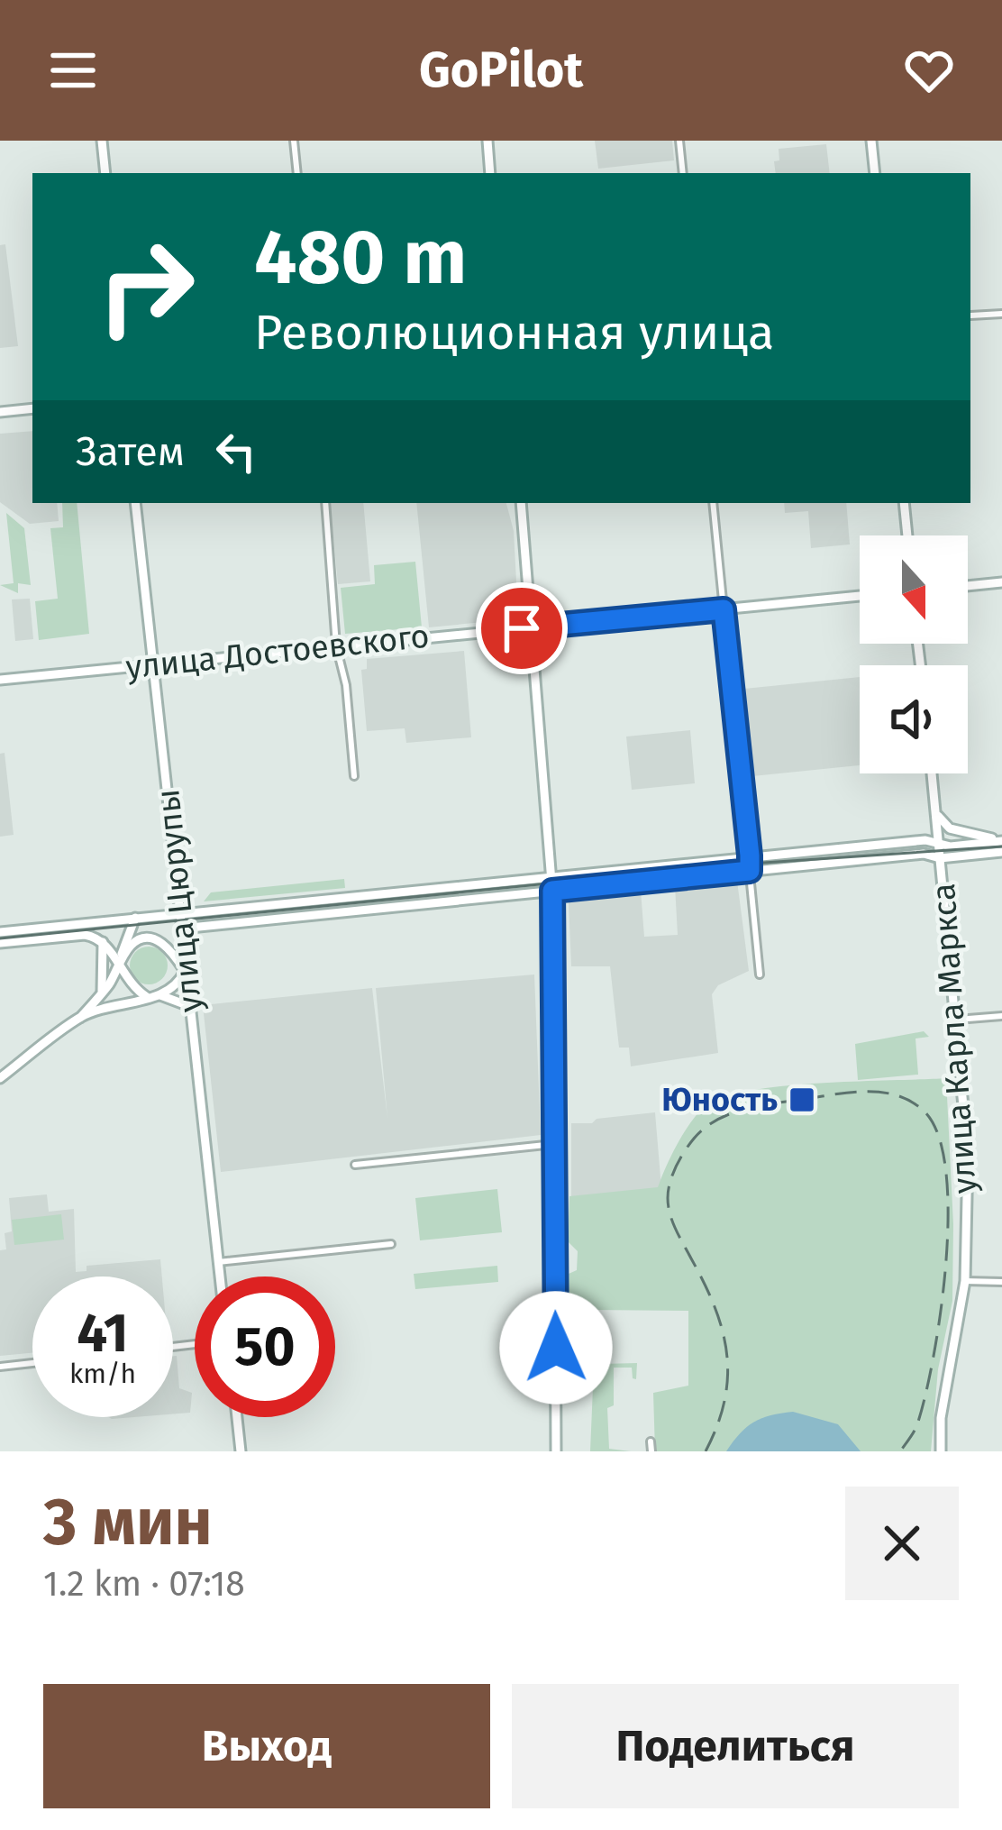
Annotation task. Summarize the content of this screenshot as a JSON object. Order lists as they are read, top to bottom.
{
  "streets": {
    "main road": ["улица Достоевского", "улица Цюрупы", "улица Карла Маркса"]
  },
  "crossings": [
    ["улица Достоевского", "улица Цюрупы"]
  ],
  "places": {
    "transit": ["Юность"]
  },
  "north": "bottom",
  "page": {
    "header": "GoPilot",
    "turn": ["480 m", "Революционная улица"],
    "then": "Затем",
    "speed": "41 km/h",
    "limit": "50",
    "heading": ["3 мин", "1.2 km · 07:18"],
    "buttons": ["Выход", "Поделиться"]
  }
}
